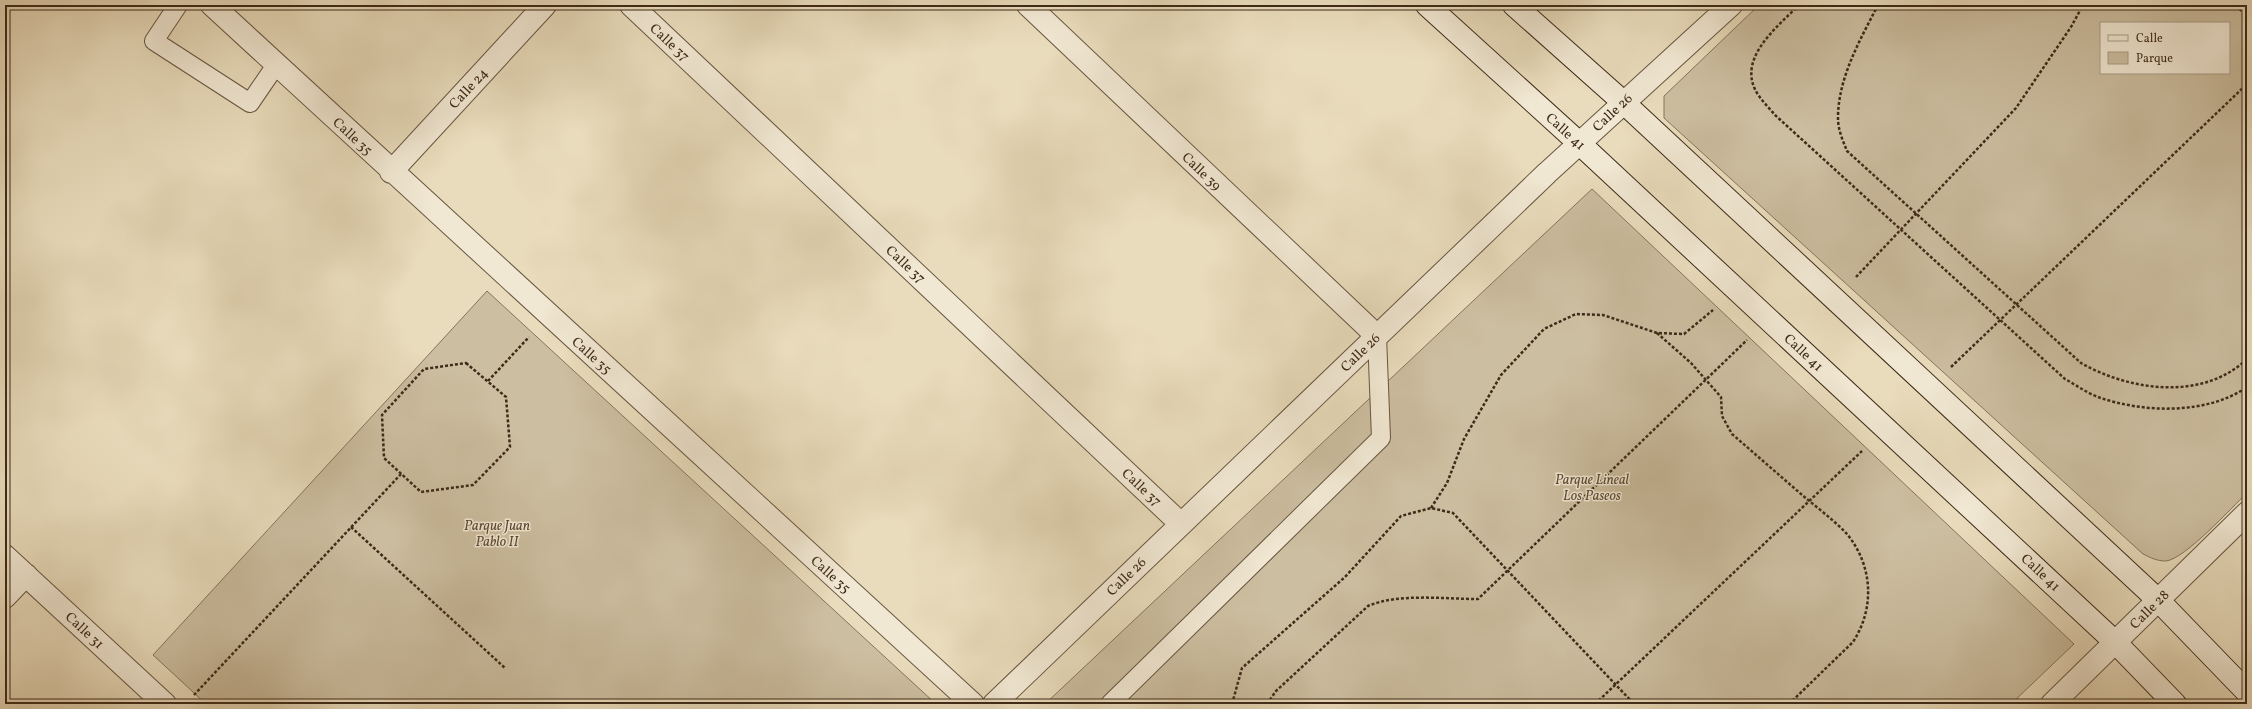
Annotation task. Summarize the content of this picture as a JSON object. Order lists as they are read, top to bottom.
{
  "streets": {
    "street": [
      "Calle 37",
      "Calle 24",
      "Calle 26",
      "Calle 41",
      "Calle 35",
      "Calle 39",
      "Calle 28",
      "Calle 31"
    ]
  },
  "crossings": [
    ["Calle 37", "Calle 26"],
    ["Calle 24", "Calle 35"],
    ["Calle 26", "Calle 41"],
    ["Calle 26", "Calle 39"],
    ["Calle 41", "Calle 28"]
  ],
  "parks": ["Parque Lineal Los Paseos", "Parque Juan Pablo II"],
  "legend": ["Calle", "Parque"]
}
